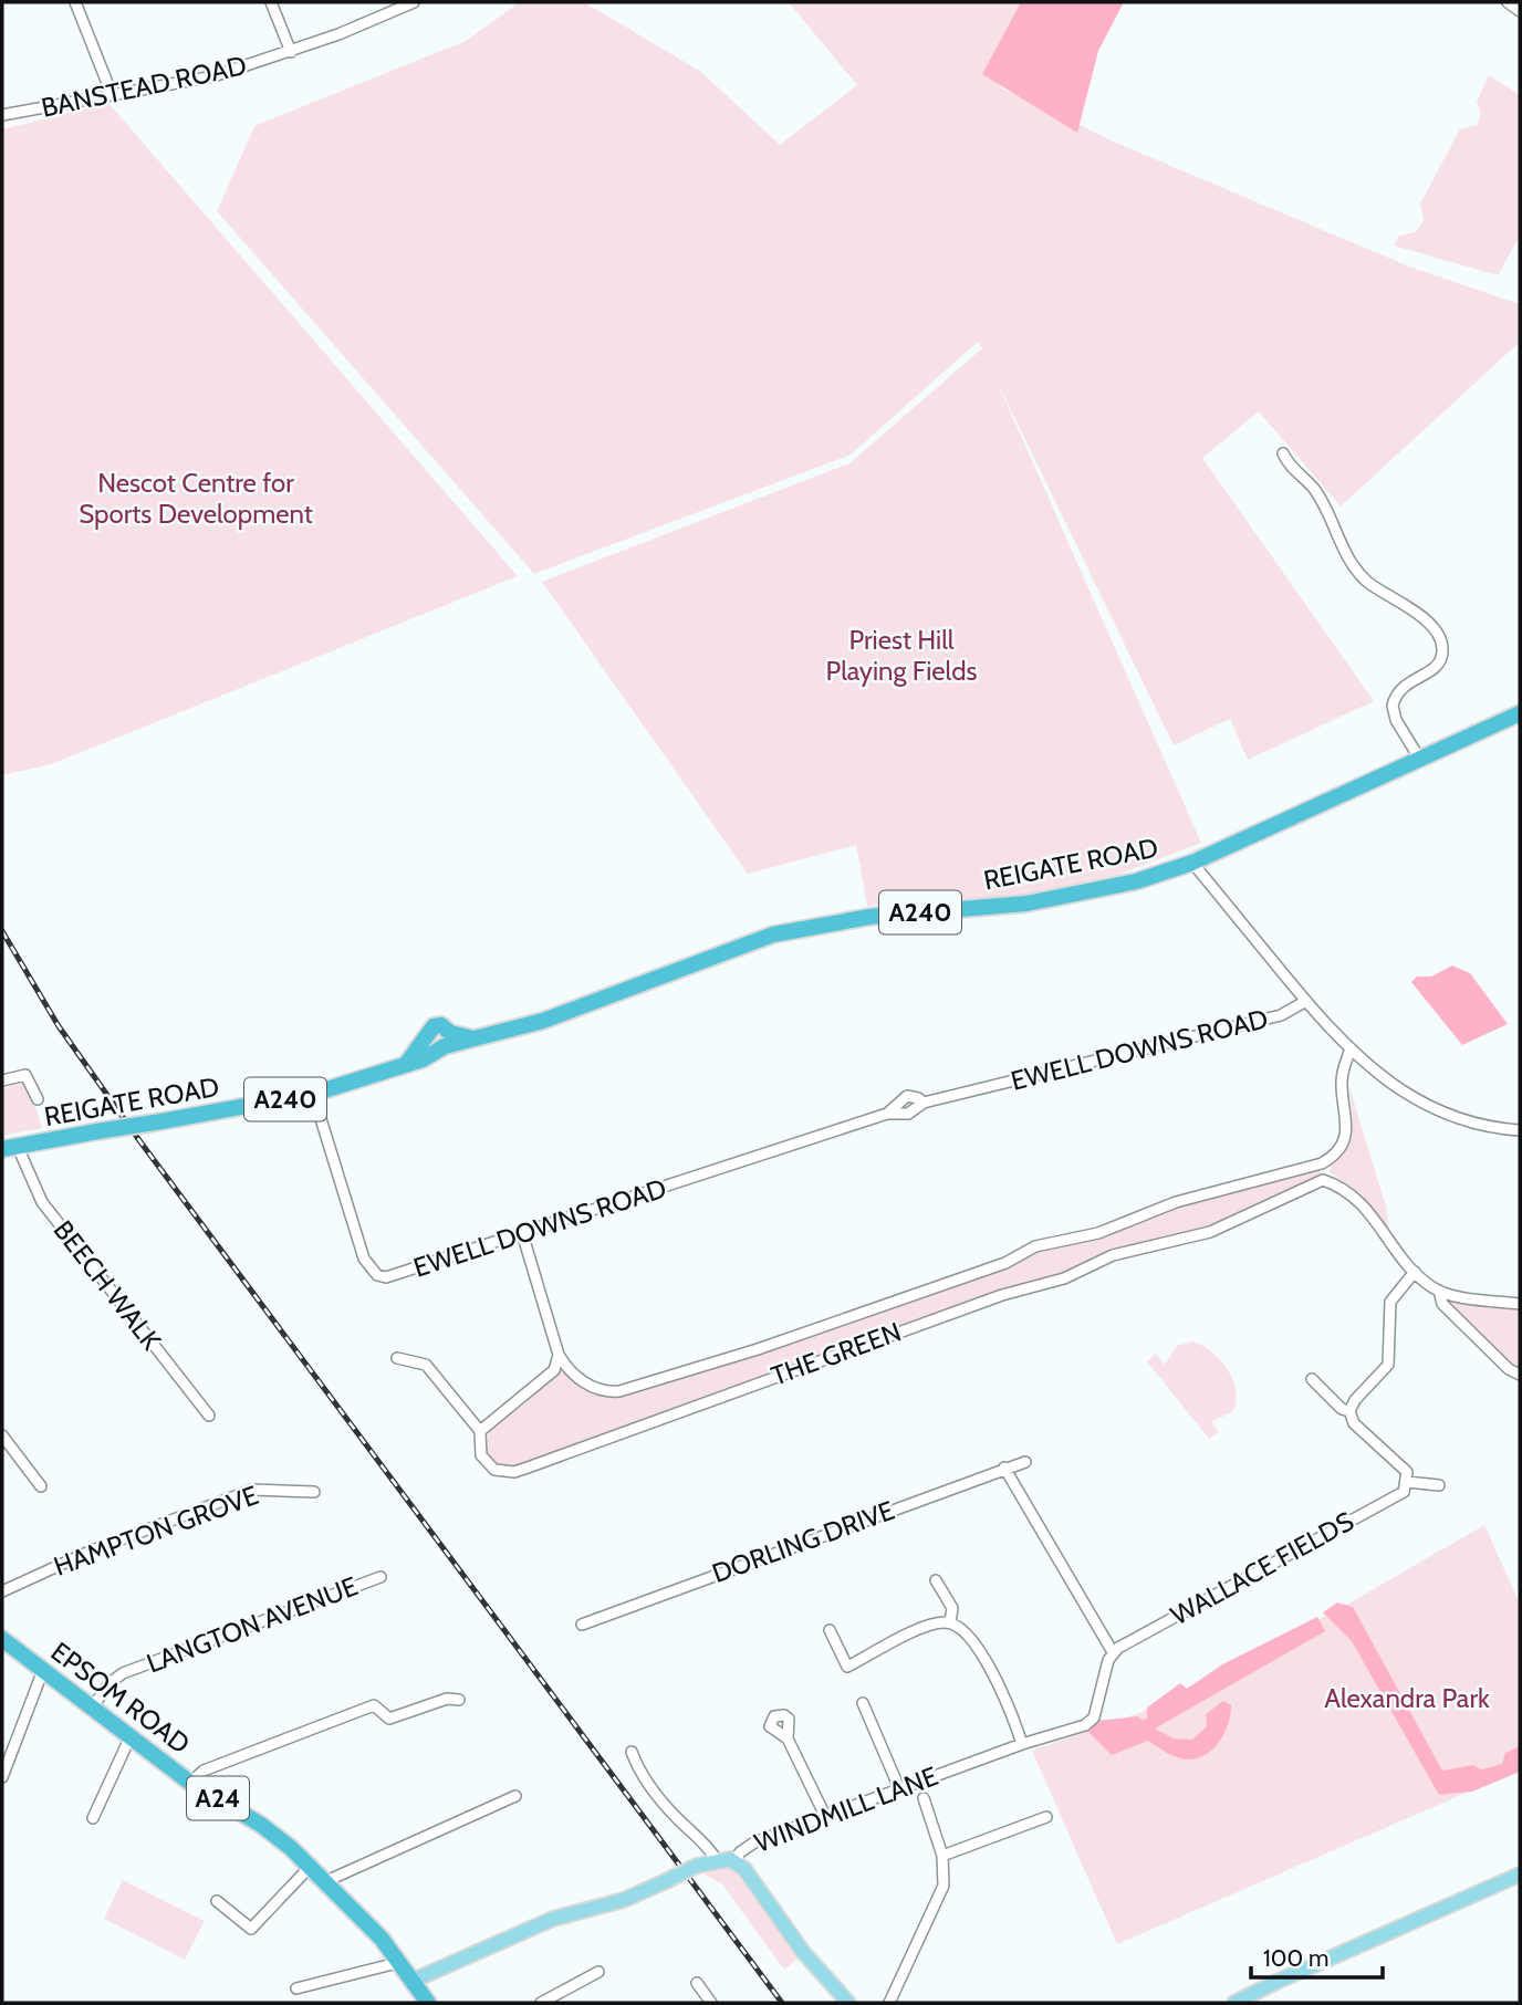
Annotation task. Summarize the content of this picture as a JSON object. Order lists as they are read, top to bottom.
{
  "streets": {
    "highway": [
      "REIGATE ROAD",
      "A240",
      "EPSOM ROAD",
      "A24"
    ],
    "main road": ["WINDMILL LANE"],
    "street": [
      "BANSTEAD ROAD",
      "EWELL DOWNS ROAD",
      "BEECH WALK",
      "THE GREEN",
      "HAMPTON GROVE",
      "DORLING DRIVE",
      "WALLACE FIELDS",
      "LANGTON AVENUE"
    ]
  },
  "crossings": [
    ["REIGATE ROAD", "EWELL DOWNS ROAD"],
    ["REIGATE ROAD", "BEECH WALK"],
    ["EWELL DOWNS ROAD", "THE GREEN"],
    ["WALLACE FIELDS", "WINDMILL LANE"],
    ["LANGTON AVENUE", "EPSOM ROAD"],
    ["EPSOM ROAD", "A24"],
    ["EPSOM ROAD", "WINDMILL LANE"],
    ["A24", "WINDMILL LANE"]
  ],
  "parks": ["Nescot Centre for Sports Development", "Priest Hill Playing Fields", "Alexandra Park"],
  "scale_bar": "100 m"
}
